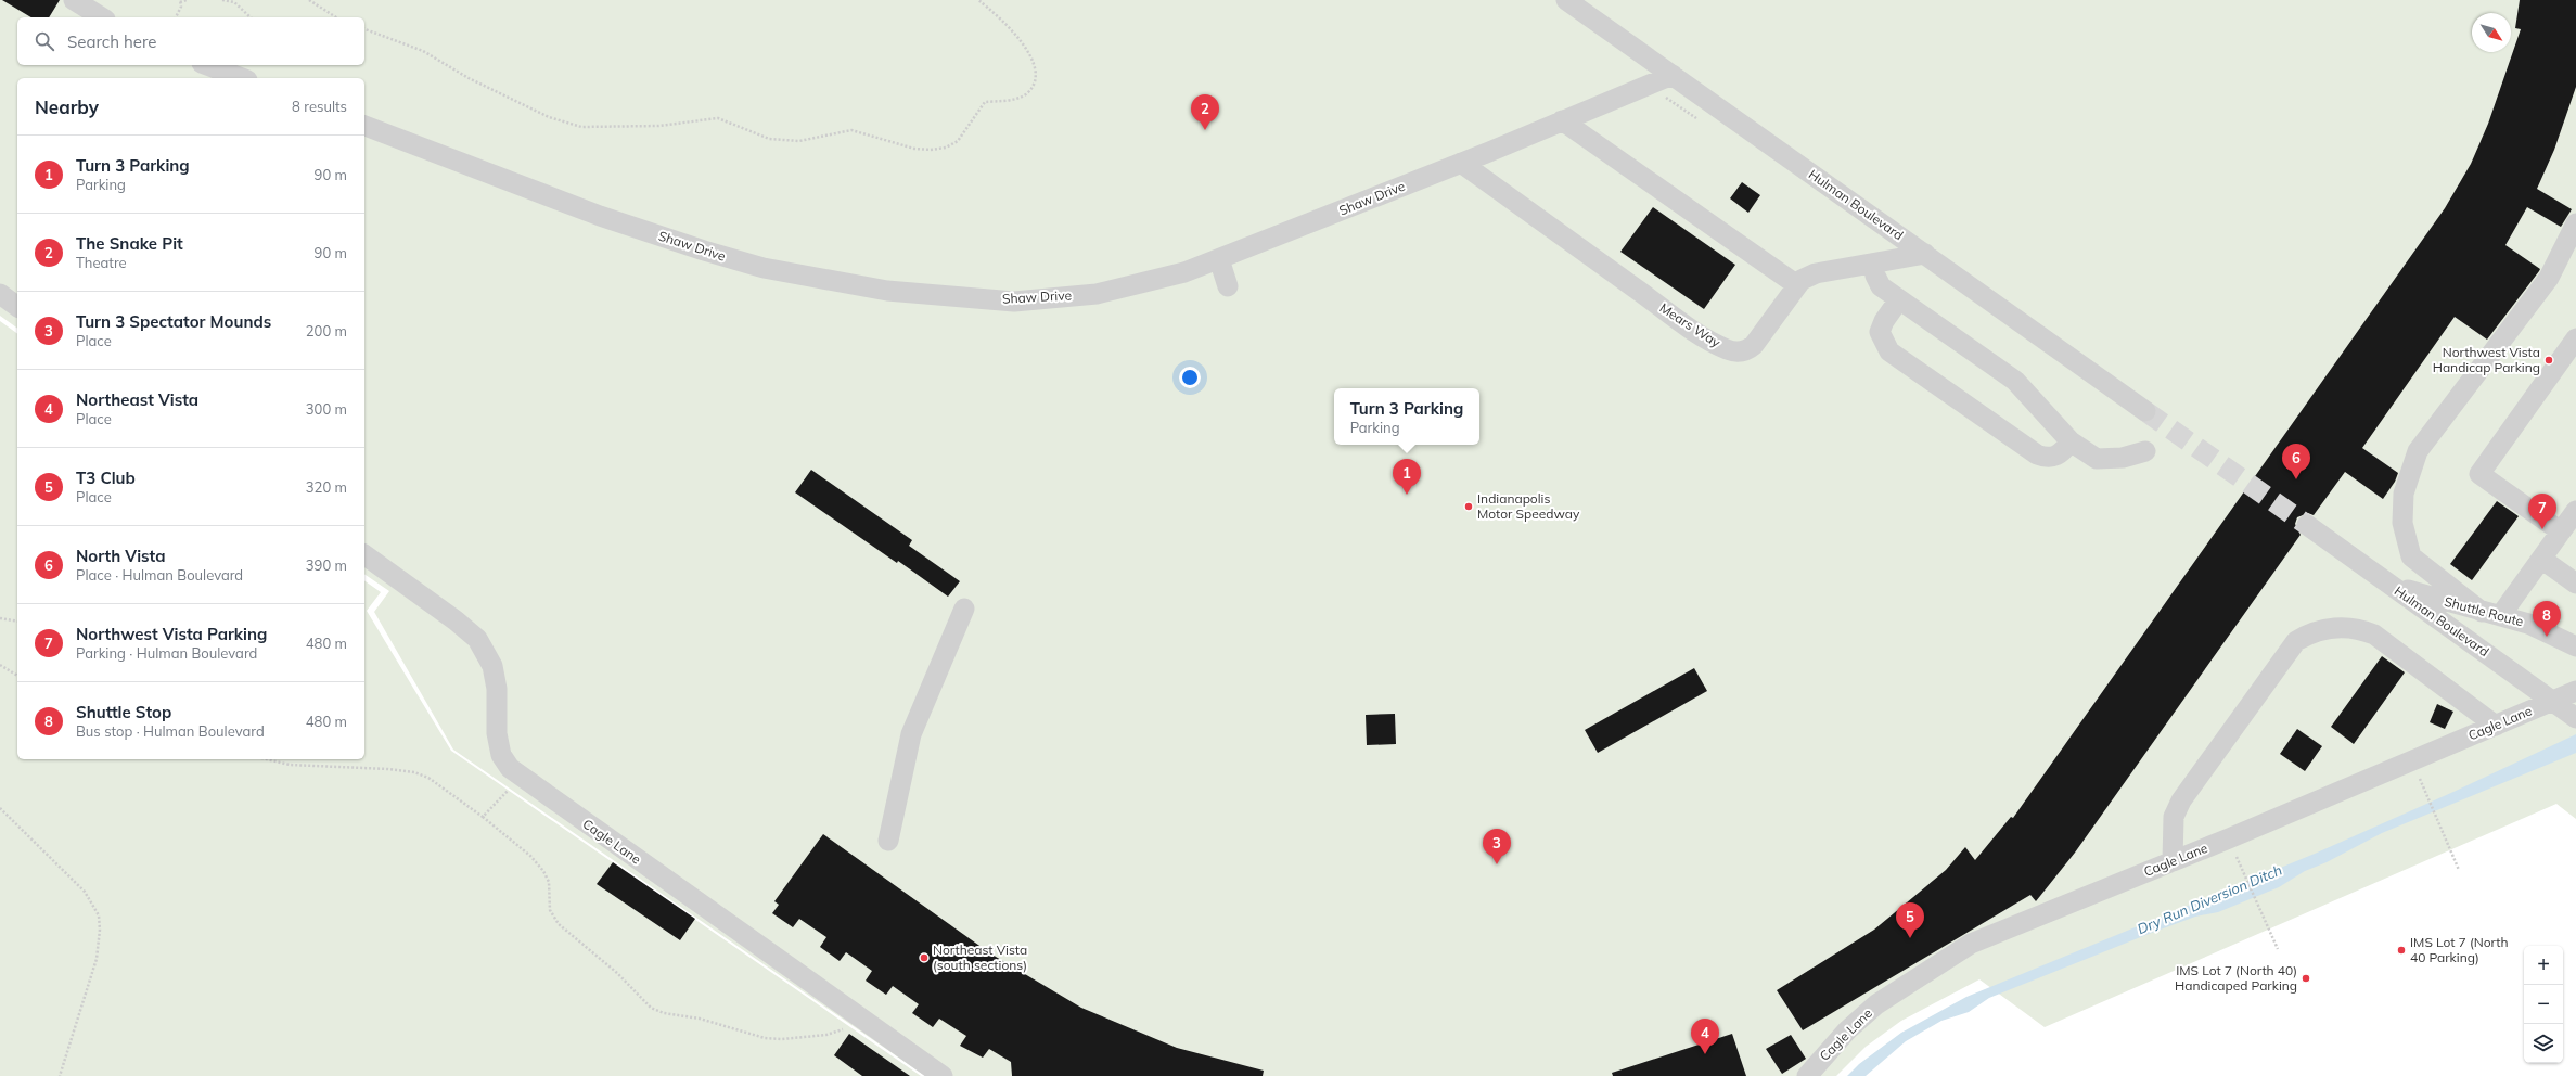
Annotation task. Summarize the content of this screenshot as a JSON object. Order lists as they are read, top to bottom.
{
  "streets": {
    "street": [
      "Shaw Drive",
      "Hulman Boulevard",
      "Mears Way",
      "Shuttle Route",
      "Cagle Lane"
    ]
  },
  "crossings": [
    ["Shaw Drive", "Hulman Boulevard"],
    ["Shaw Drive", "Mears Way"],
    ["Hulman Boulevard", "Mears Way"],
    ["Hulman Boulevard", "Shuttle Route"],
    ["Hulman Boulevard", "Cagle Lane"]
  ],
  "water": ["Dry Run Diversion Ditch"],
  "places": [
    "Northwest Vista Handicap Parking",
    "Indianapolis Motor Speedway",
    "IMS Lot 7 (North 40 Parking)",
    "Northeast Vista (south sections)",
    "IMS Lot 7 (North 40) Handicaped Parking"
  ],
  "north": "bottom right",
  "page": {
    "search": "Search here",
    "heading": ["Nearby", "8 results"],
    "pins": [
      "2",
      "6",
      "1",
      "7",
      "8",
      "3",
      "5",
      "4"
    ],
    "list": [
      {
        "mark": "1",
        "name": "Turn 3 Parking",
        "note": "Parking",
        "value": "90 m"
      },
      {
        "mark": "2",
        "name": "The Snake Pit",
        "note": "Theatre",
        "value": "90 m"
      },
      {
        "mark": "3",
        "name": "Turn 3 Spectator Mounds",
        "note": "Place",
        "value": "200 m"
      },
      {
        "mark": "4",
        "name": "Northeast Vista",
        "note": "Place",
        "value": "300 m"
      },
      {
        "mark": "5",
        "name": "T3 Club",
        "note": "Place",
        "value": "320 m"
      },
      {
        "mark": "6",
        "name": "North Vista",
        "note": "Place · Hulman Boulevard",
        "value": "390 m"
      },
      {
        "mark": "7",
        "name": "Northwest Vista Parking",
        "note": "Parking · Hulman Boulevard",
        "value": "480 m"
      },
      {
        "mark": "8",
        "name": "Shuttle Stop",
        "note": "Bus stop · Hulman Boulevard",
        "value": "480 m"
      }
    ],
    "popup": ["Turn 3 Parking", "Parking"],
    "map_buttons": ["+", "−"]
  }
}
